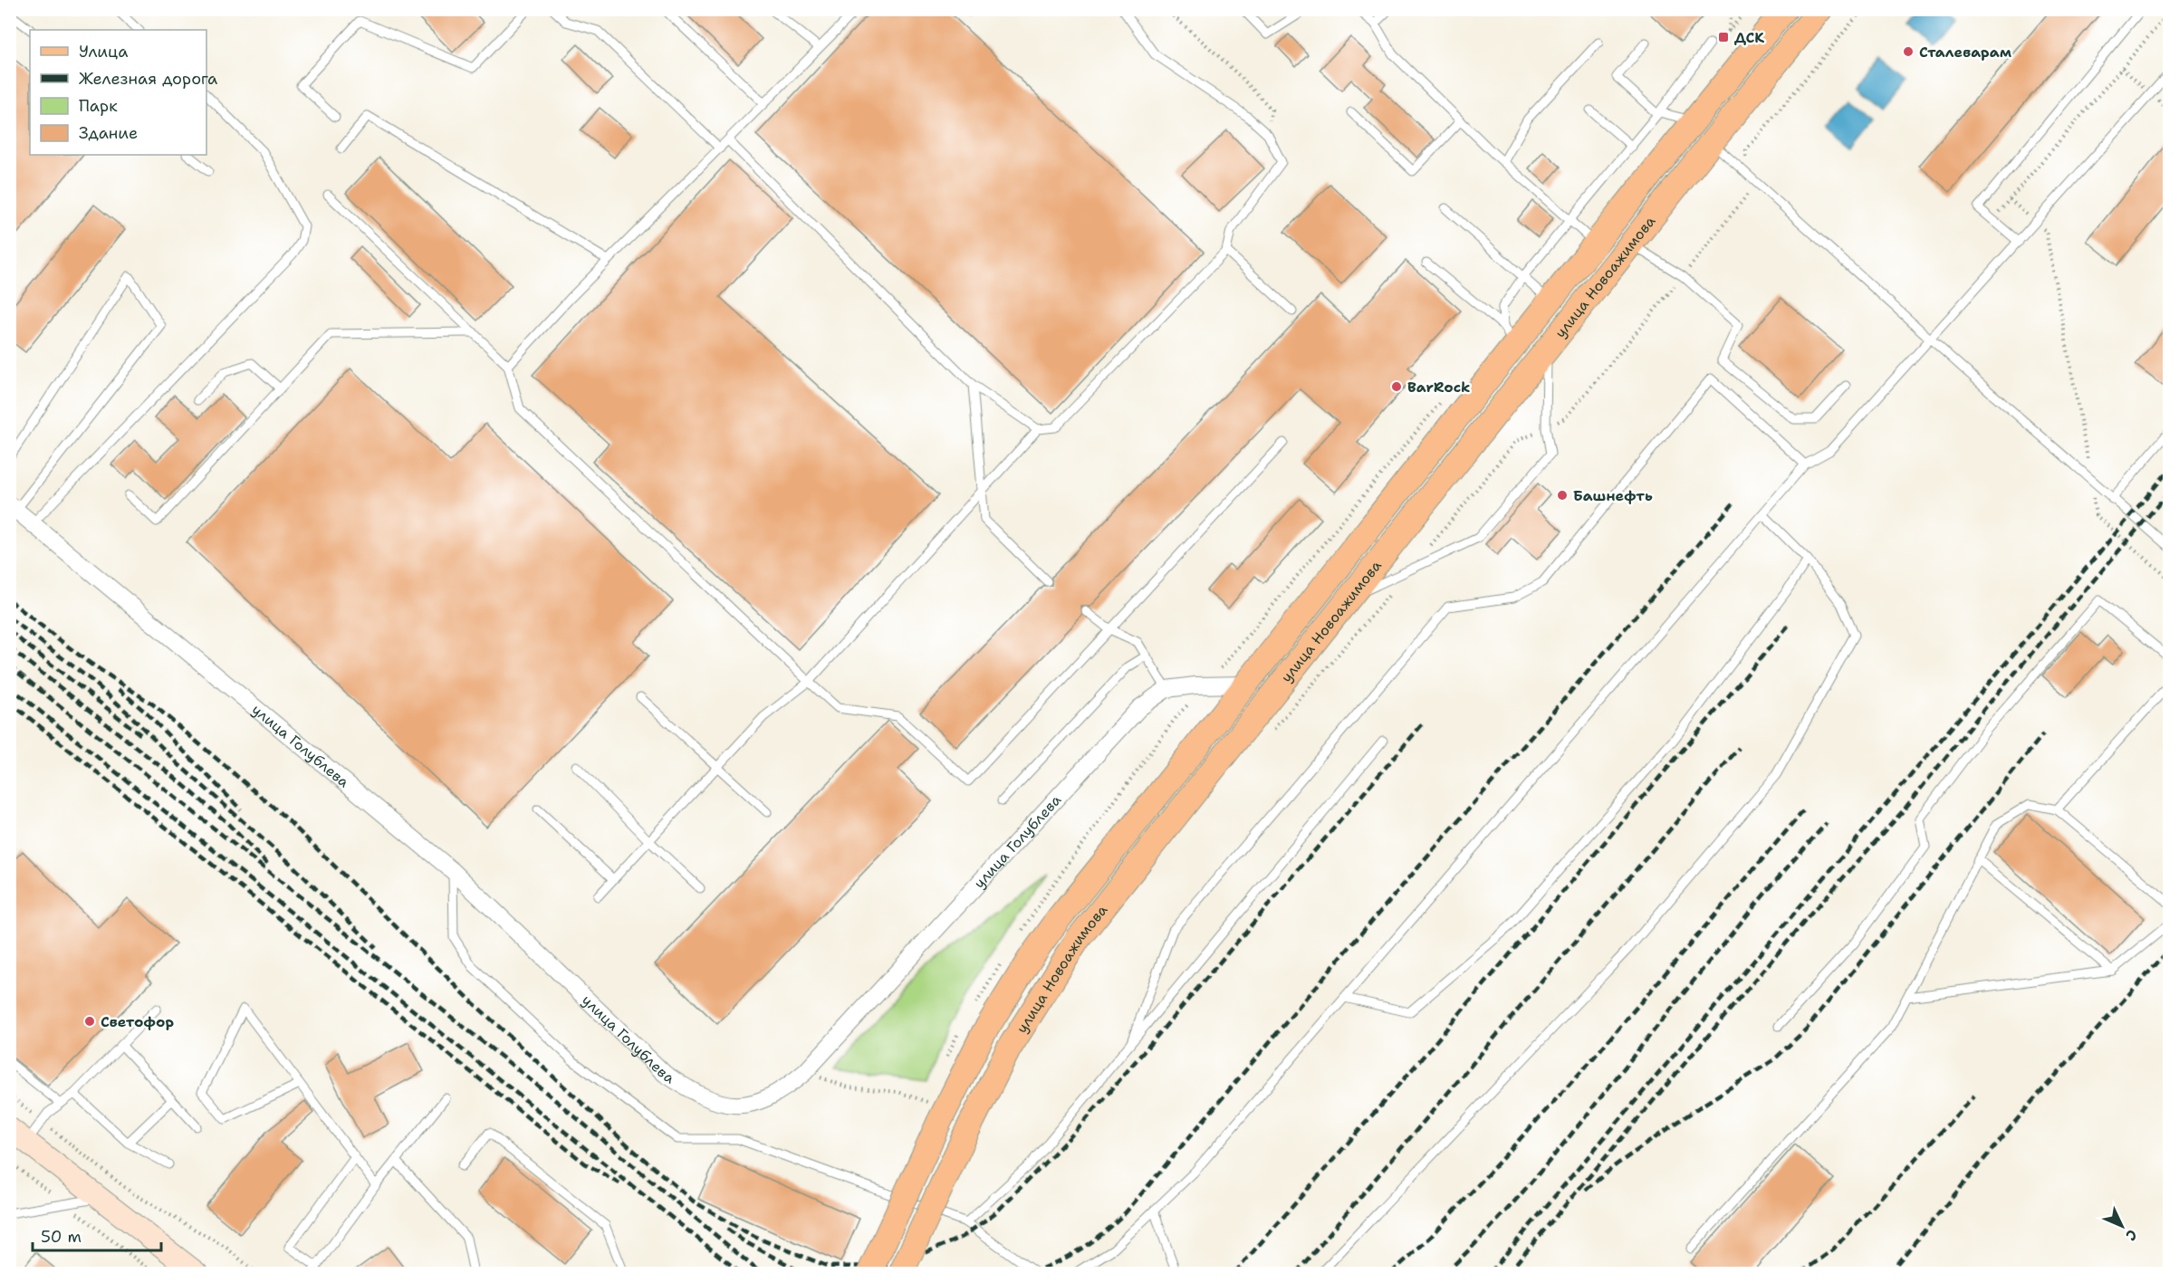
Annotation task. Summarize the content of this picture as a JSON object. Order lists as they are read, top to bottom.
{
  "streets": {
    "main road": ["улица Новоажимова"],
    "street": ["улица Голублева"]
  },
  "places": {
    "transit": ["ДСК"],
    "other": [
      "Сталеварам",
      "BarRock",
      "Башнефть",
      "Светофор"
    ]
  },
  "legend": [
    "Улица",
    "Железная дорога",
    "Парк",
    "Здание"
  ],
  "scale_bar": "50 m",
  "north": "bottom right"
}
